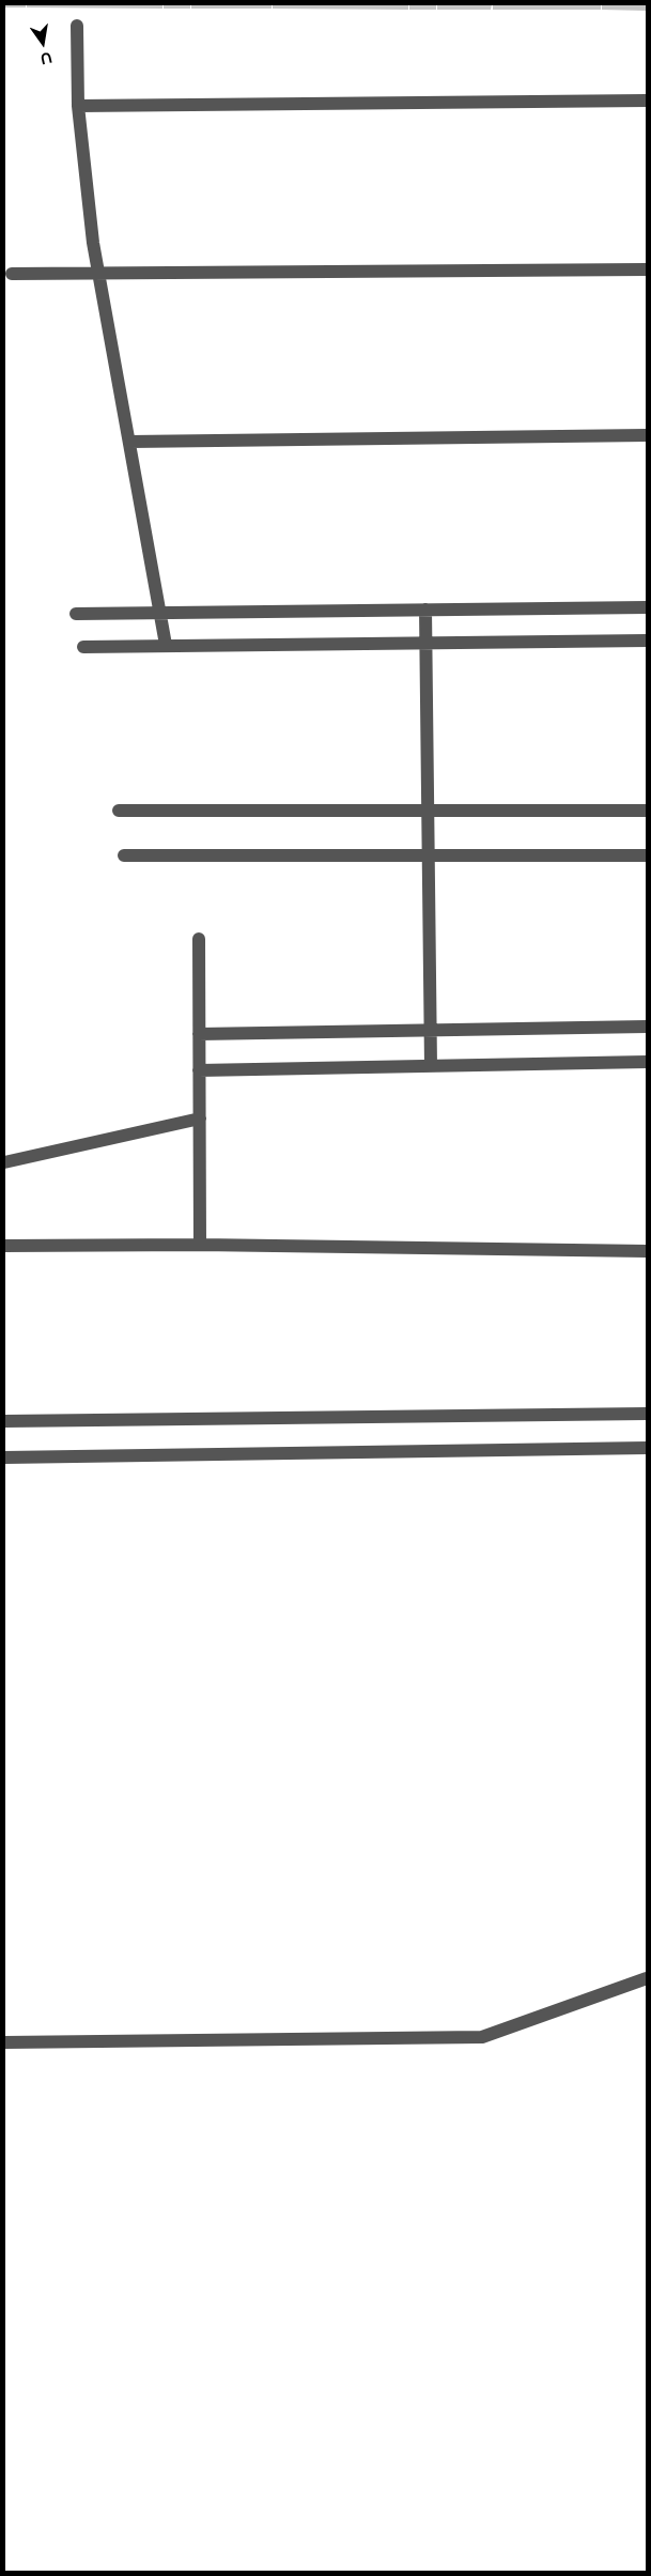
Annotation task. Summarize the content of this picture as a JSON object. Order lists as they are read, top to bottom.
{
  "north": "bottom"
}
